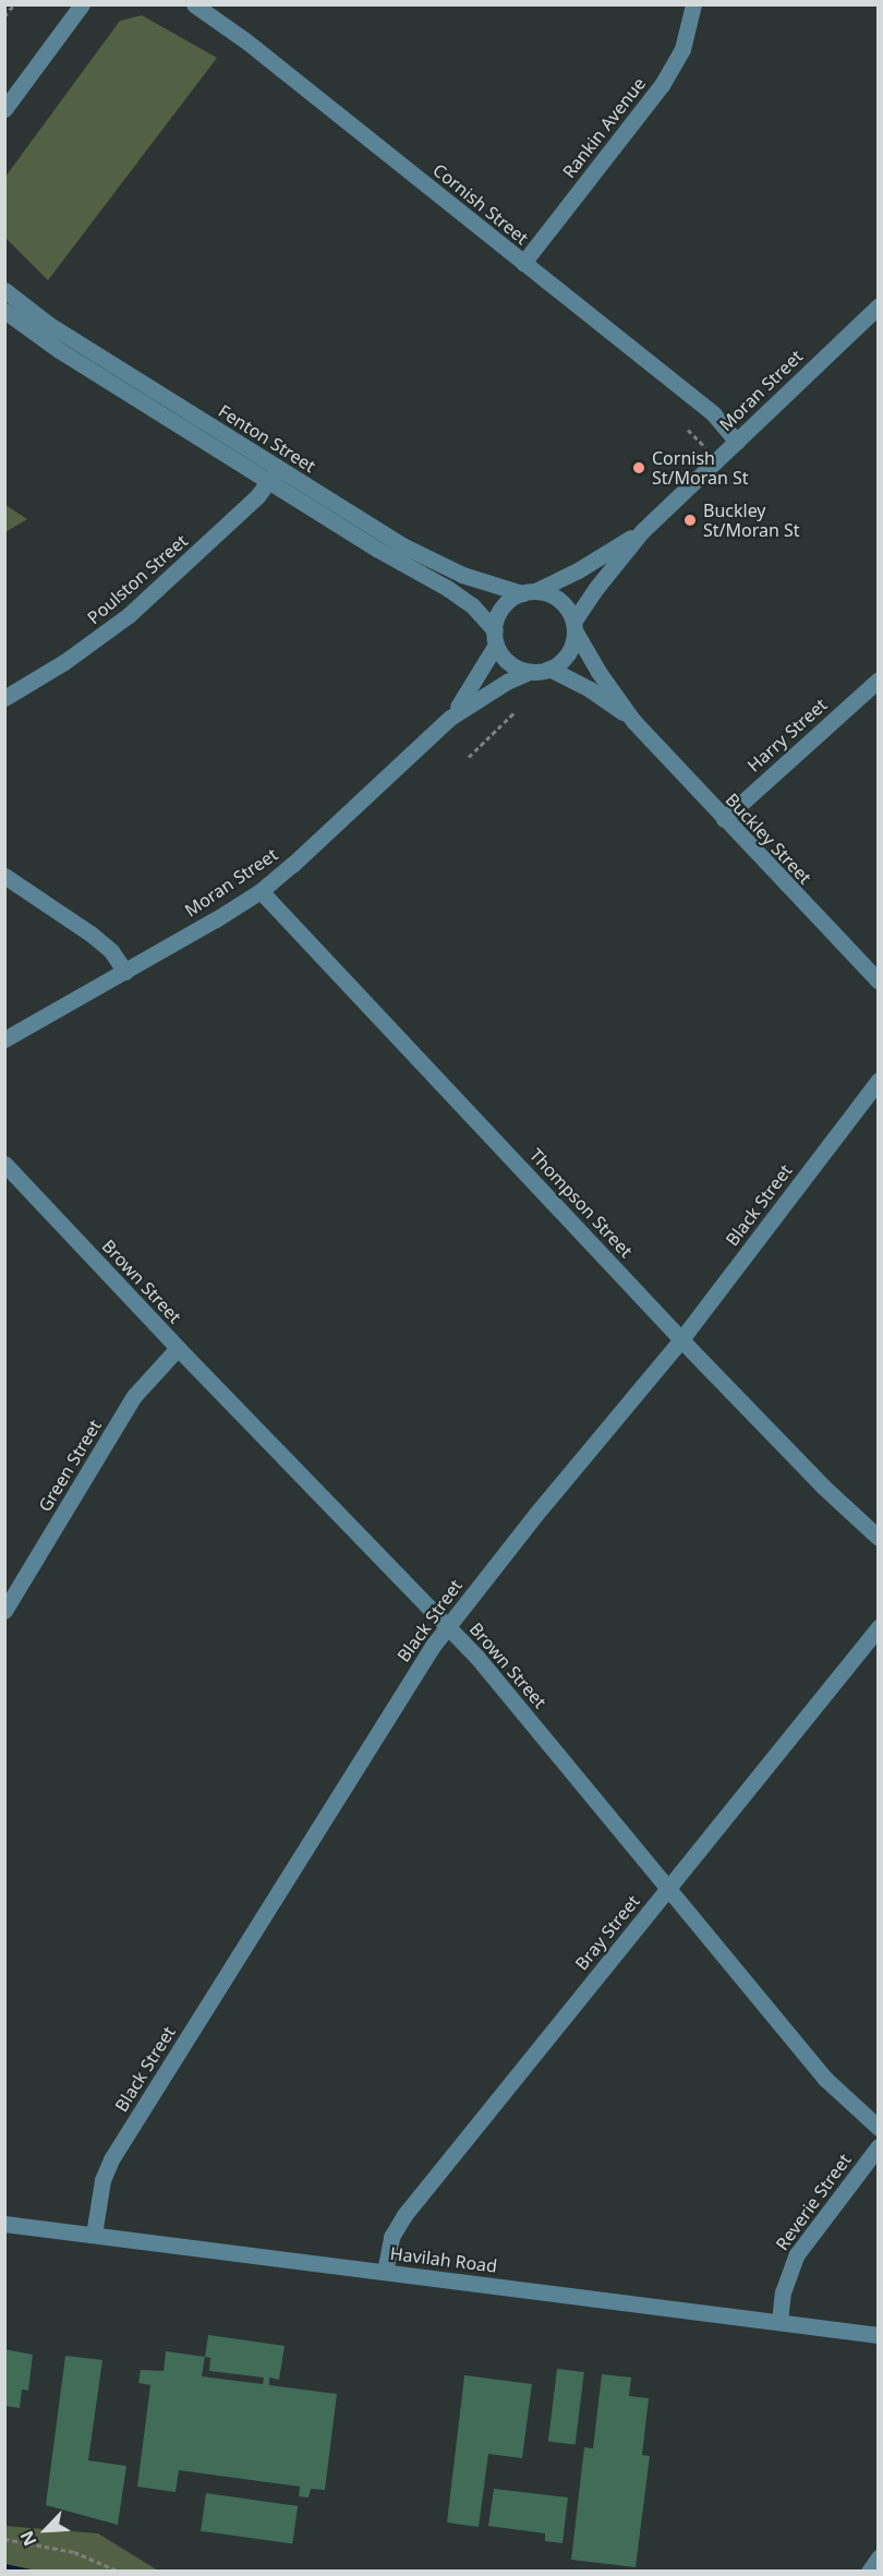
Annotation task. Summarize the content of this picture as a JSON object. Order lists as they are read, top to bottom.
{
  "streets": {
    "street": [
      "Rankin Avenue",
      "Cornish Street",
      "Moran Street",
      "Fenton Street",
      "Poulston Street",
      "Harry Street",
      "Buckley Street",
      "Thompson Street",
      "Black Street",
      "Brown Street",
      "Green Street",
      "Bray Street",
      "Reverie Street",
      "Havilah Road"
    ]
  },
  "crossings": [
    ["Rankin Avenue", "Cornish Street"],
    ["Cornish Street", "Moran Street"],
    ["Moran Street", "Fenton Street"],
    ["Moran Street", "Buckley Street"],
    ["Moran Street", "Thompson Street"],
    ["Fenton Street", "Poulston Street"],
    ["Fenton Street", "Buckley Street"],
    ["Harry Street", "Buckley Street"],
    ["Thompson Street", "Black Street"],
    ["Black Street", "Brown Street"],
    ["Black Street", "Havilah Road"],
    ["Brown Street", "Green Street"],
    ["Brown Street", "Bray Street"],
    ["Bray Street", "Havilah Road"],
    ["Reverie Street", "Havilah Road"]
  ],
  "places": ["Cornish St/Moran St", "Buckley St/Moran St"],
  "north": "bottom left"
}
